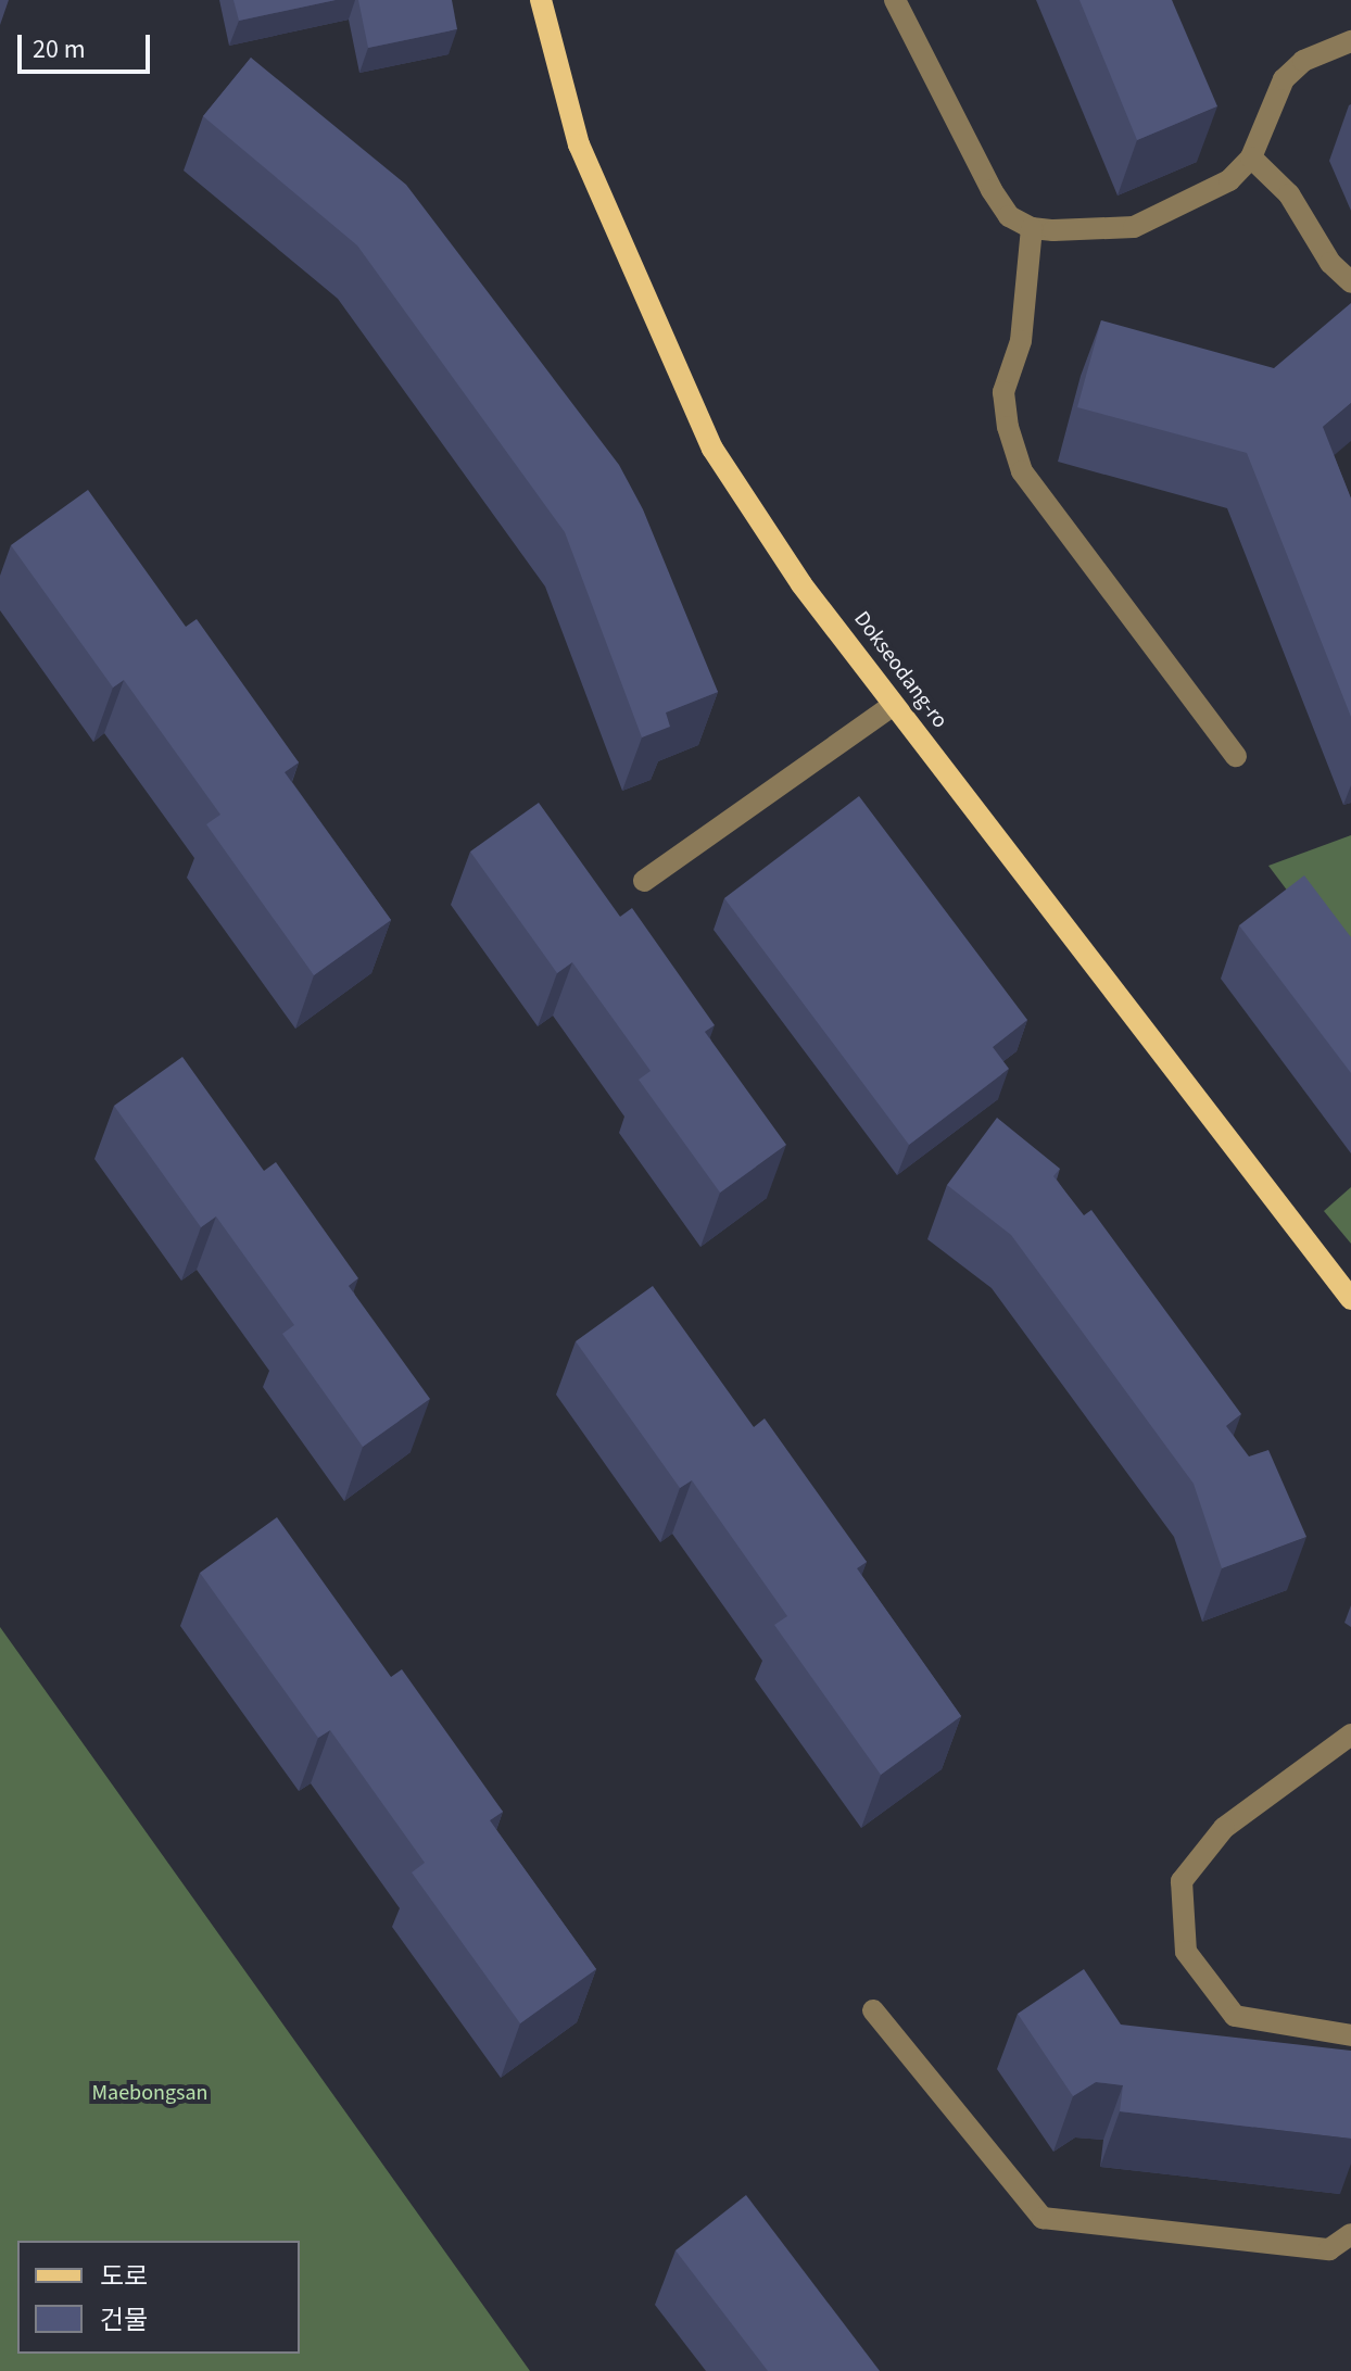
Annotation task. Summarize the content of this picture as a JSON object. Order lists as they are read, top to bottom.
{
  "streets": {
    "main road": ["Dokseodang-ro"]
  },
  "parks": ["Maebongsan"],
  "legend": ["도로", "건물"],
  "scale_bar": "20 m"
}
